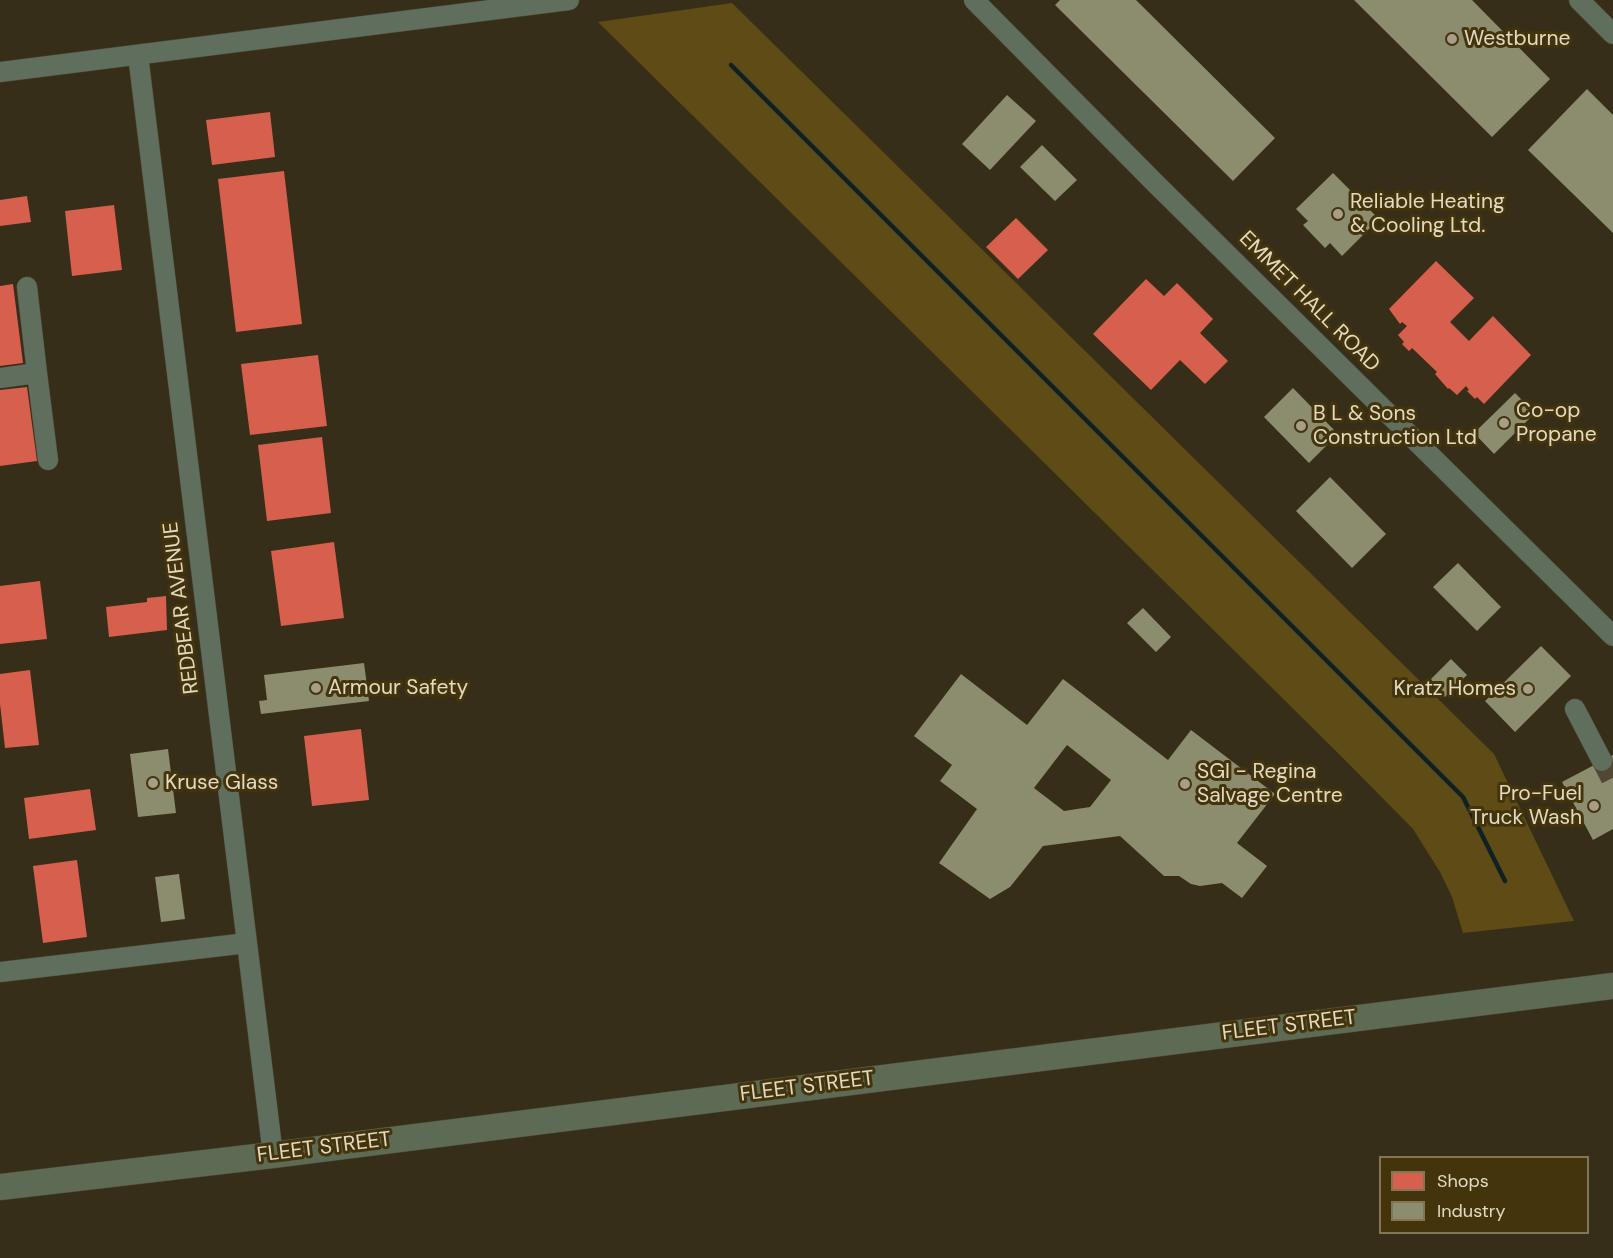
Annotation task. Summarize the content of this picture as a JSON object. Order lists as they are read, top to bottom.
{
  "streets": {
    "main road": ["FLEET STREET"],
    "street": ["EMMET HALL ROAD", "REDBEAR AVENUE"]
  },
  "crossings": [
    ["REDBEAR AVENUE", "FLEET STREET"]
  ],
  "places": [
    "Westburne",
    "Reliable Heating & Cooling Ltd.",
    "Co-op Propane",
    "B L & Sons Construction Ltd",
    "Armour Safety",
    "Kratz Homes",
    "Kruse Glass",
    "SGI - Regina Salvage Centre",
    "Pro-Fuel Truck Wash"
  ],
  "legend": ["Shops", "Industry"]
}
